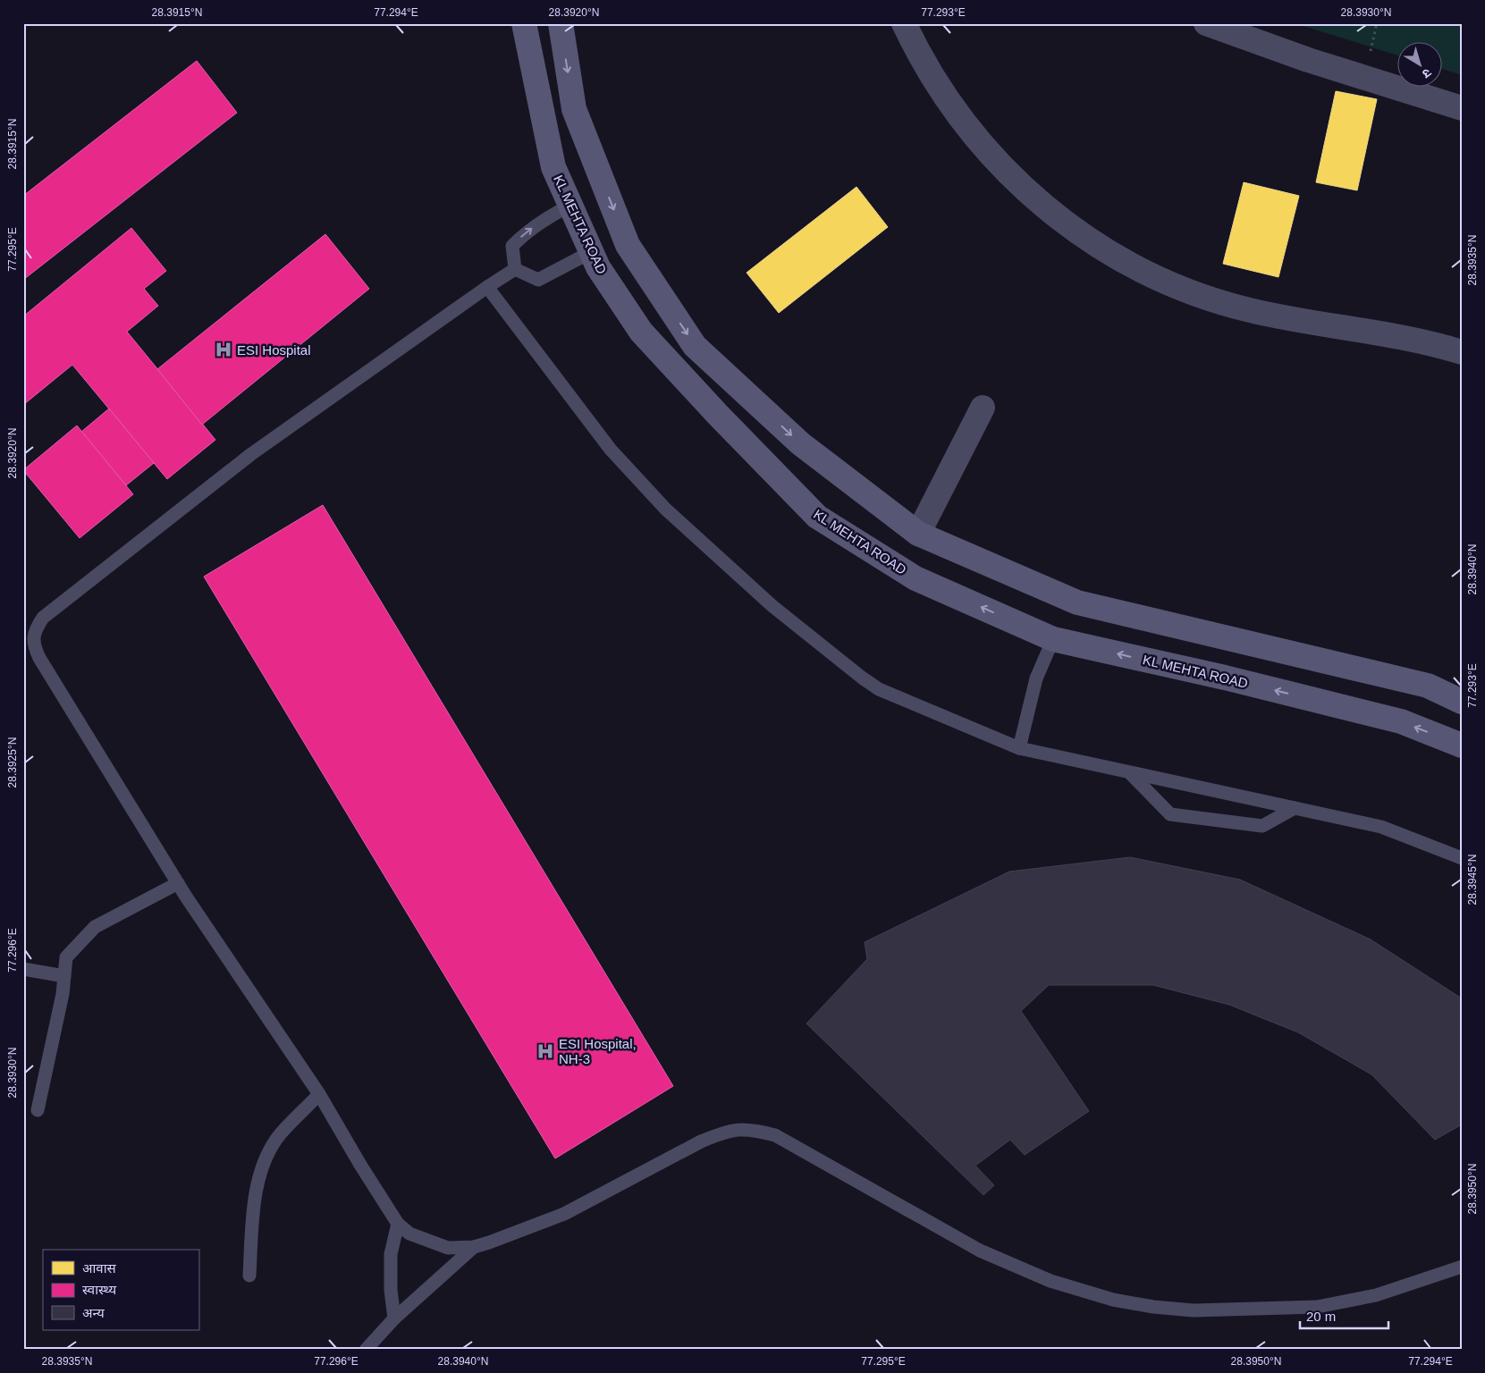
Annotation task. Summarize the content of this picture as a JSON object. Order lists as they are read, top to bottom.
{
  "streets": {
    "street": ["KL MEHTA ROAD"]
  },
  "places": {
    "hospital": ["ESI Hospital", "ESI Hospital, NH-3"]
  },
  "legend": ["आवास", "स्वास्थ्य", "अन्य"],
  "scale_bar": "20 m",
  "north": "bottom right",
  "coordinates": [
    "28.3915°N",
    "77.294°E",
    "28.3920°N",
    "77.293°E",
    "28.3930°N",
    "77.295°E",
    "28.3935°N",
    "28.3940°N",
    "28.3925°N",
    "28.3945°N",
    "77.296°E",
    "28.3950°N"
  ]
}
